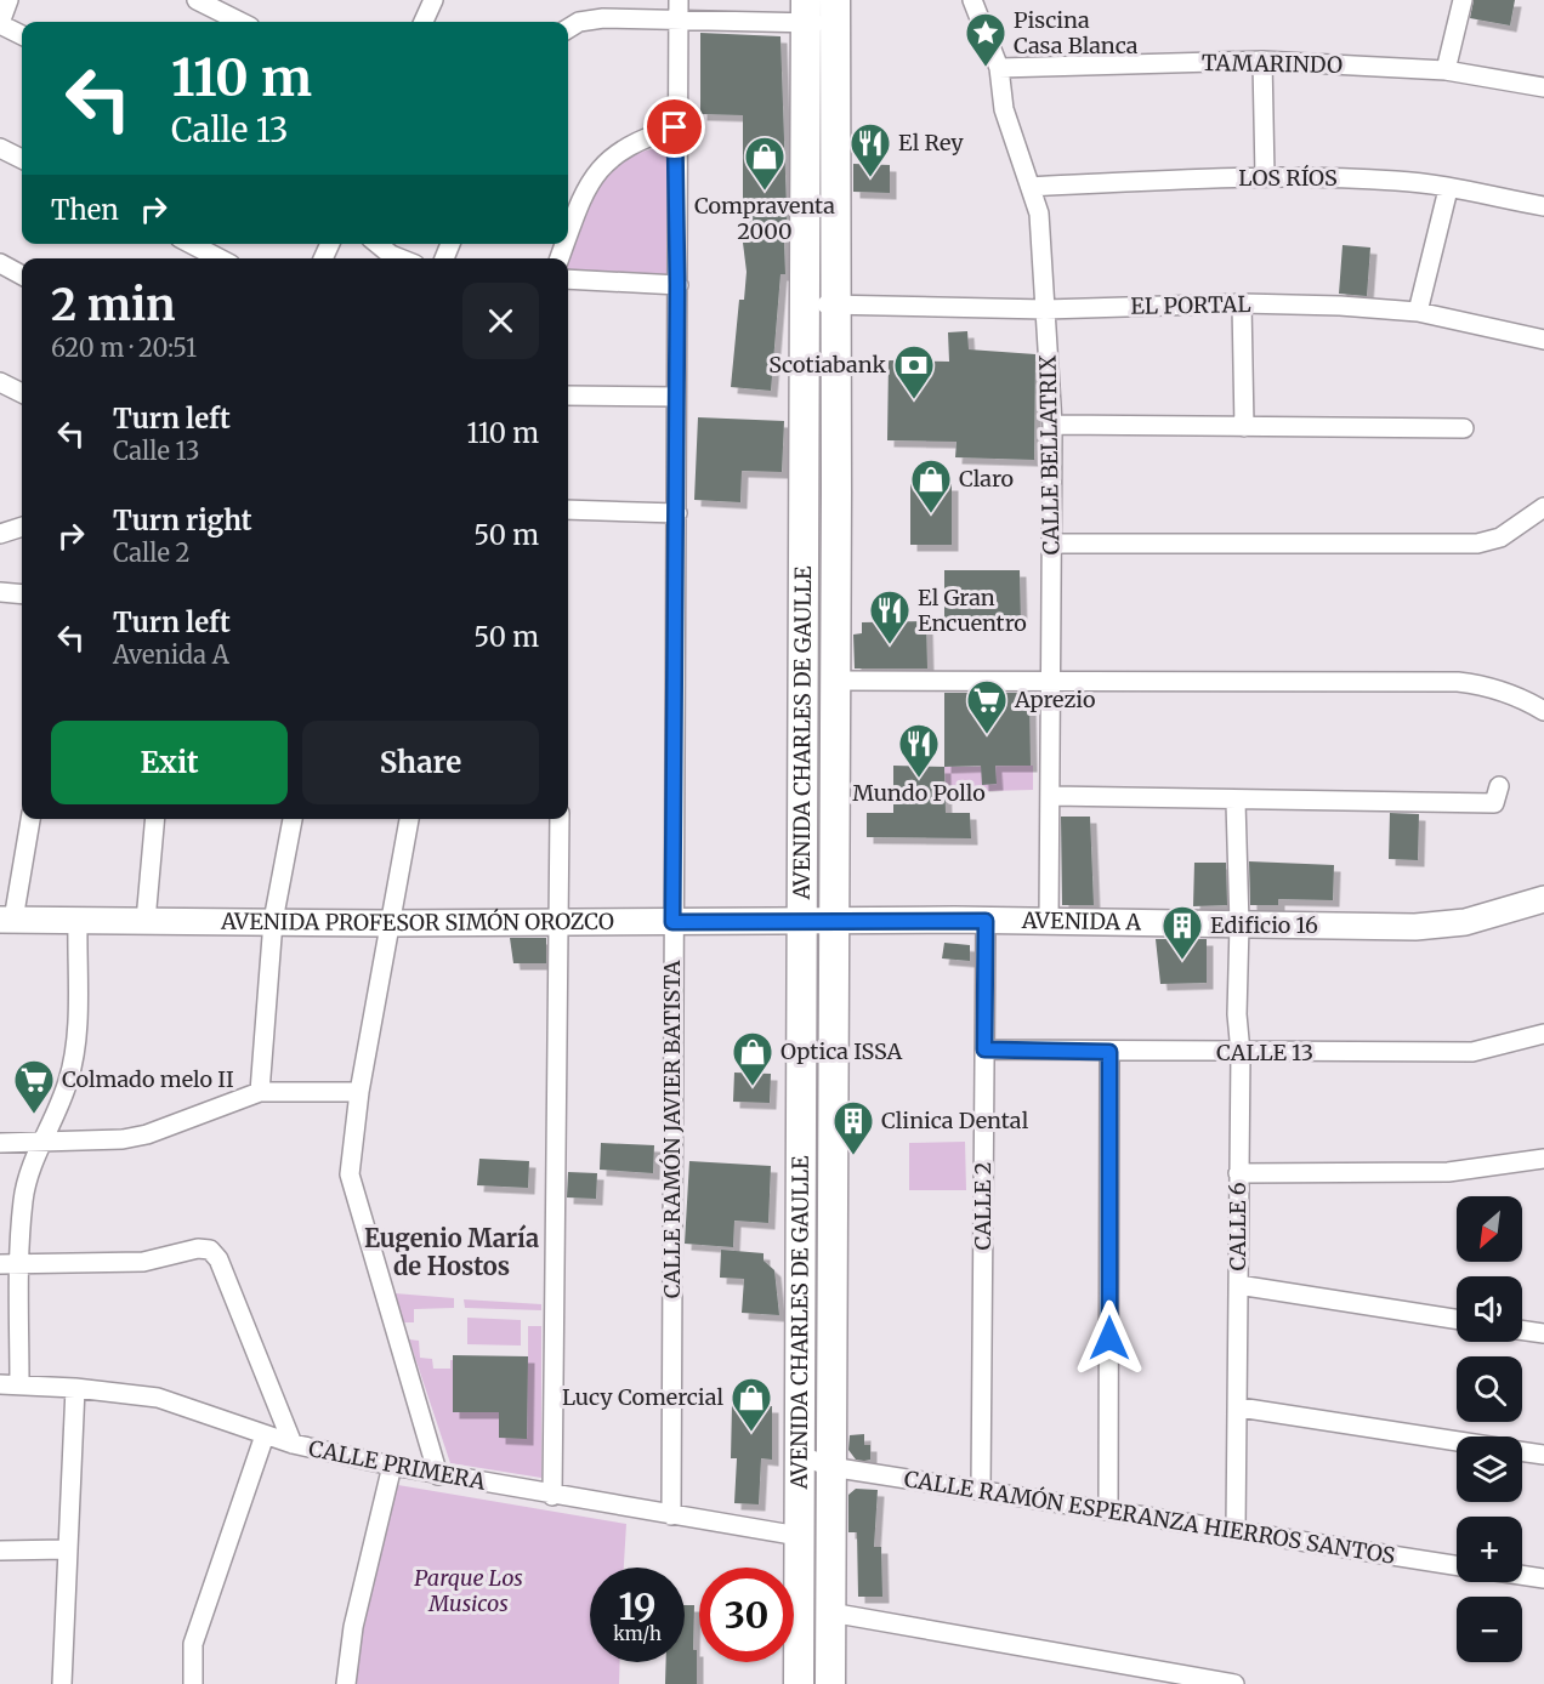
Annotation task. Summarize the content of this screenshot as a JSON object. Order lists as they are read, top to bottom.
{
  "streets": {
    "main road": ["AVENIDA CHARLES DE GAULLE", "AVENIDA PROFESOR SIMÓN OROZCO", "AVENIDA A"],
    "street": [
      "TAMARINDO",
      "LOS RÍOS",
      "EL PORTAL",
      "CALLE BELLATRIX",
      "CALLE 13",
      "CALLE RAMÓN JAVIER BATISTA",
      "CALLE 2",
      "CALLE 6",
      "CALLE PRIMERA",
      "CALLE RAMÓN ESPERANZA HIERROS SANTOS"
    ]
  },
  "crossings": [
    ["TAMARINDO", "CALLE BELLATRIX"],
    ["LOS RÍOS", "CALLE BELLATRIX"],
    ["EL PORTAL", "CALLE BELLATRIX"],
    ["EL PORTAL", "AVENIDA CHARLES DE GAULLE"],
    ["CALLE BELLATRIX", "AVENIDA A"],
    ["AVENIDA CHARLES DE GAULLE", "AVENIDA PROFESOR SIMÓN OROZCO"],
    ["AVENIDA CHARLES DE GAULLE", "AVENIDA A"],
    ["AVENIDA CHARLES DE GAULLE", "CALLE PRIMERA"],
    ["AVENIDA CHARLES DE GAULLE", "CALLE RAMÓN ESPERANZA HIERROS SANTOS"],
    ["AVENIDA PROFESOR SIMÓN OROZCO", "AVENIDA A"],
    ["AVENIDA PROFESOR SIMÓN OROZCO", "CALLE RAMÓN JAVIER BATISTA"],
    ["AVENIDA A", "CALLE 2"],
    ["AVENIDA A", "CALLE 6"],
    ["CALLE 13", "CALLE 2"],
    ["CALLE 13", "CALLE 6"],
    ["CALLE RAMÓN JAVIER BATISTA", "CALLE PRIMERA"],
    ["CALLE 2", "CALLE RAMÓN ESPERANZA HIERROS SANTOS"],
    ["CALLE 6", "CALLE RAMÓN ESPERANZA HIERROS SANTOS"]
  ],
  "districts": ["Eugenio María de Hostos"],
  "parks": ["Parque Los Musicos"],
  "places": {
    "place": ["Piscina Casa Blanca"],
    "restaurant": ["El Rey", "El Gran Encuentro", "Mundo Pollo"],
    "shop": [
      "Compraventa 2000",
      "Claro",
      "Optica ISSA",
      "Lucy Comercial"
    ],
    "bank": ["Scotiabank"],
    "supermarket": ["Aprezio", "Colmado melo II"],
    "building": ["Edificio 16", "Clinica Dental"]
  },
  "north": "bottom left",
  "page": {
    "turn": ["110 m", "Calle 13"],
    "then": "Then",
    "heading": ["2 min", "620 m · 20:51"],
    "list": [
      {
        "name": "Turn left",
        "note": "Calle 13",
        "value": "110 m"
      },
      {
        "name": "Turn right",
        "note": "Calle 2",
        "value": "50 m"
      },
      {
        "name": "Turn left",
        "note": "Avenida A",
        "value": "50 m"
      }
    ],
    "buttons": ["Exit", "Share"],
    "map_buttons": ["+", "−"],
    "speed": "19 km/h",
    "limit": "30"
  }
}
